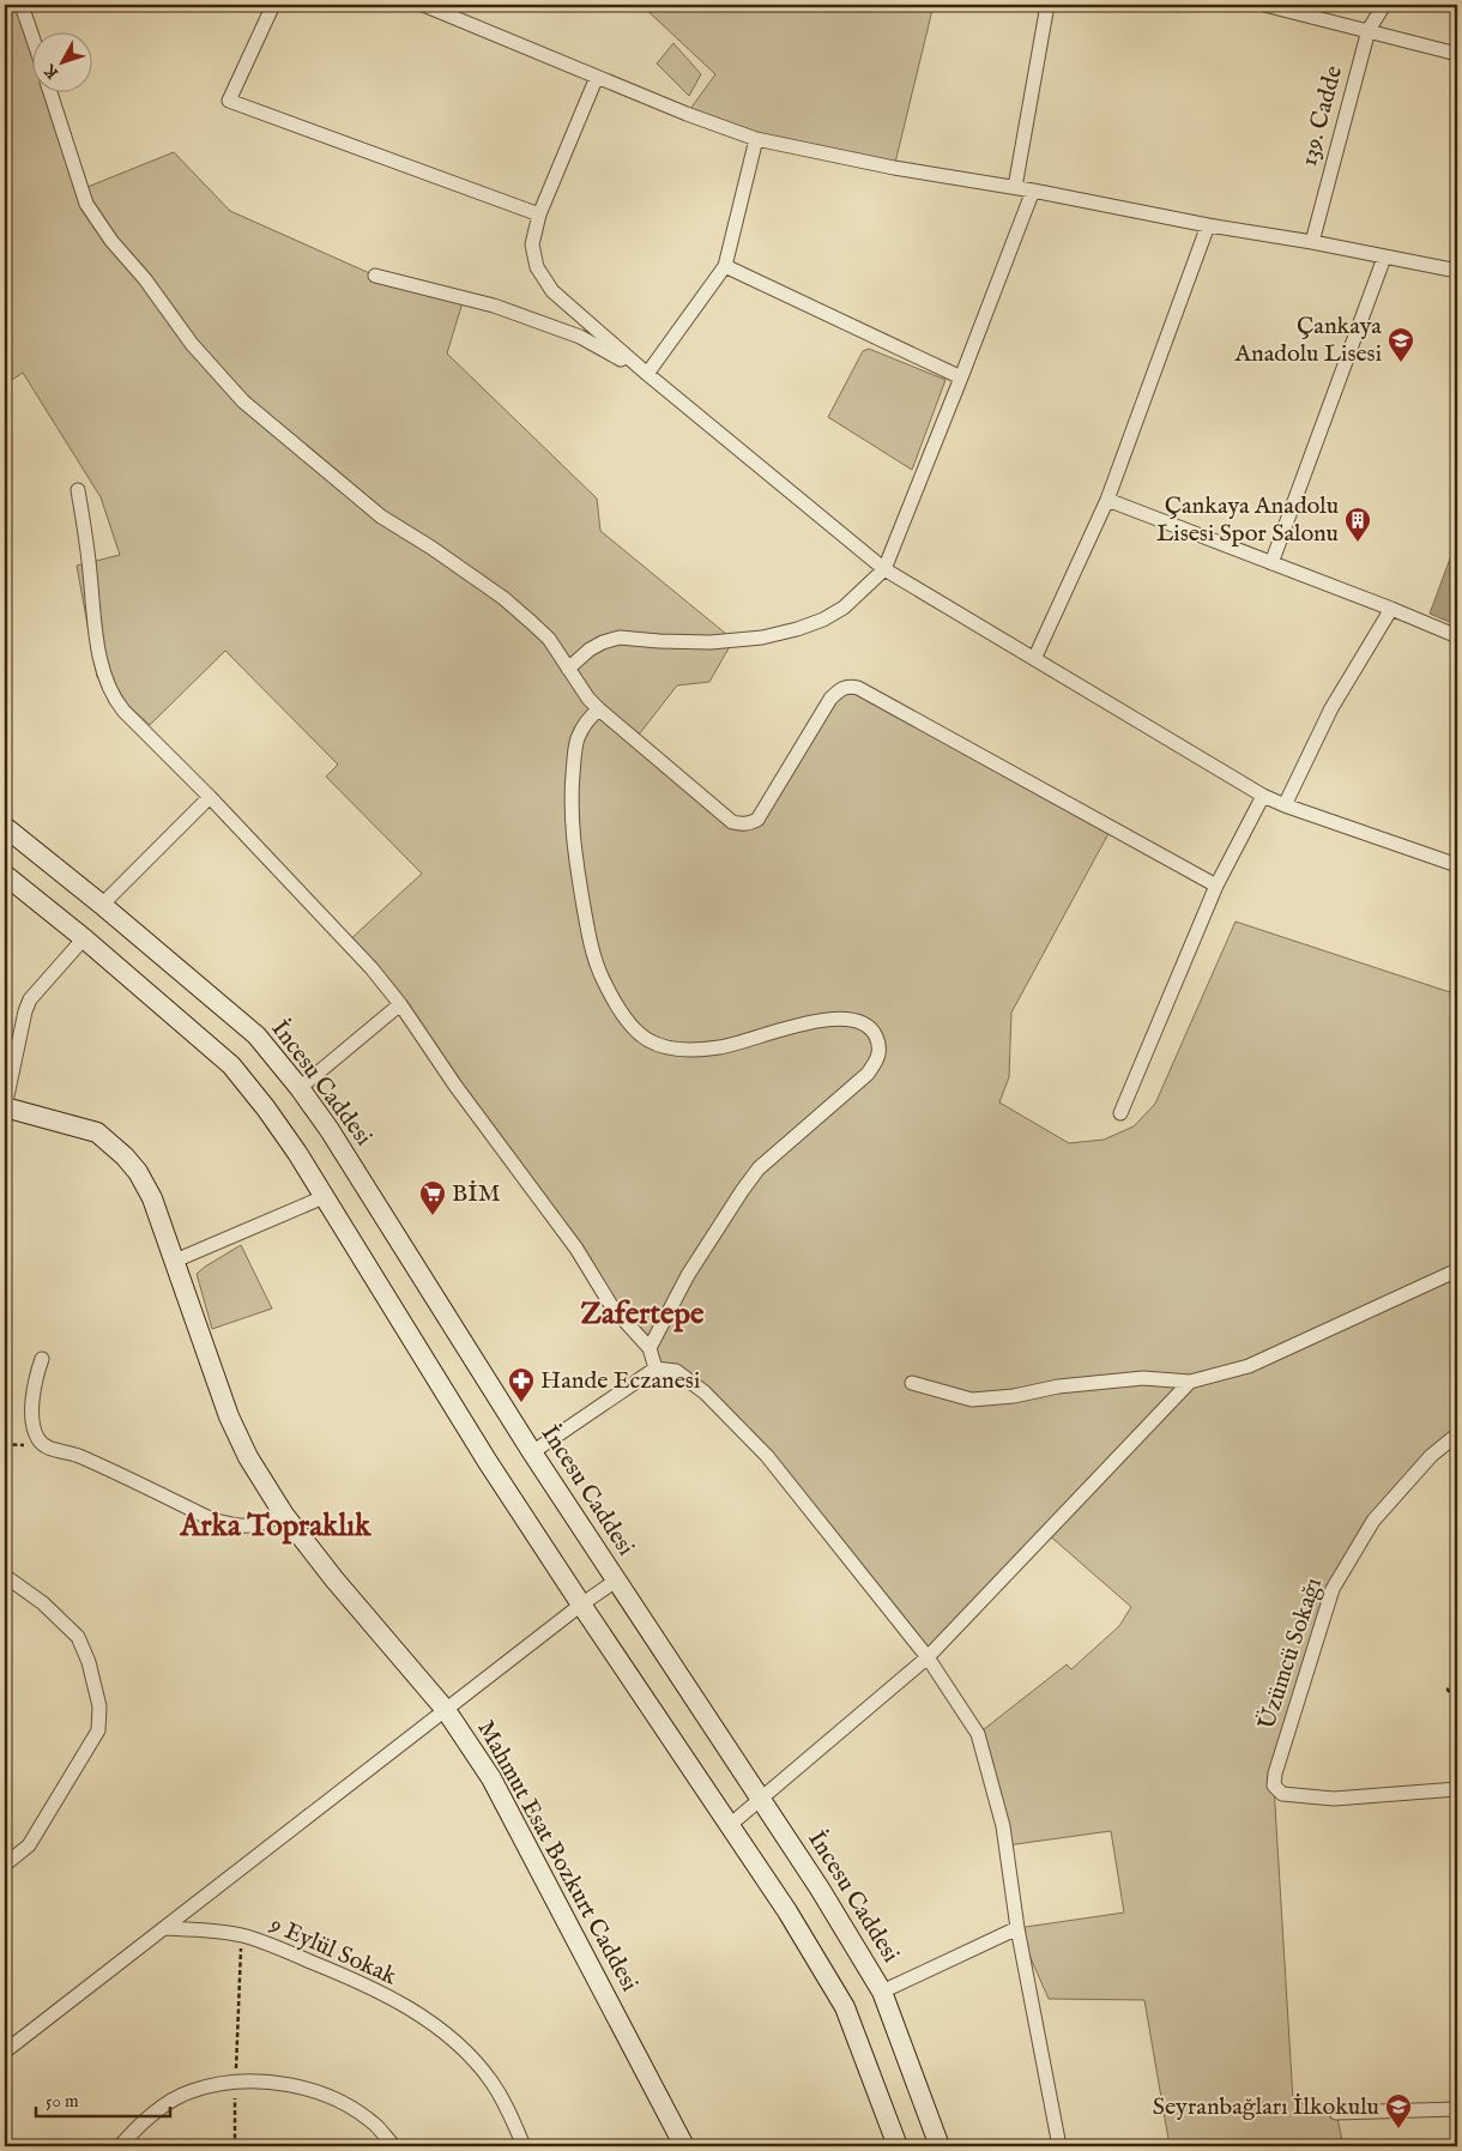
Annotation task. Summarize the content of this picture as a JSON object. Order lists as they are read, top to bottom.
{
  "streets": {
    "main road": ["İncesu Caddesi", "Mahmut Esat Bozkurt Caddesi"],
    "street": ["139. Cadde", "Üzümcü Sokağı", "9 Eylül Sokak"]
  },
  "districts": ["Zafertepe", "Arka Topraklık"],
  "places": {
    "school or university": ["Çankaya Anadolu Lisesi", "Seyranbağları İlkokulu"],
    "building": ["Çankaya Anadolu Lisesi Spor Salonu"],
    "supermarket": ["BİM"],
    "pharmacy": ["Hande Eczanesi"]
  },
  "scale_bar": "50 m",
  "north": "bottom left"
}
